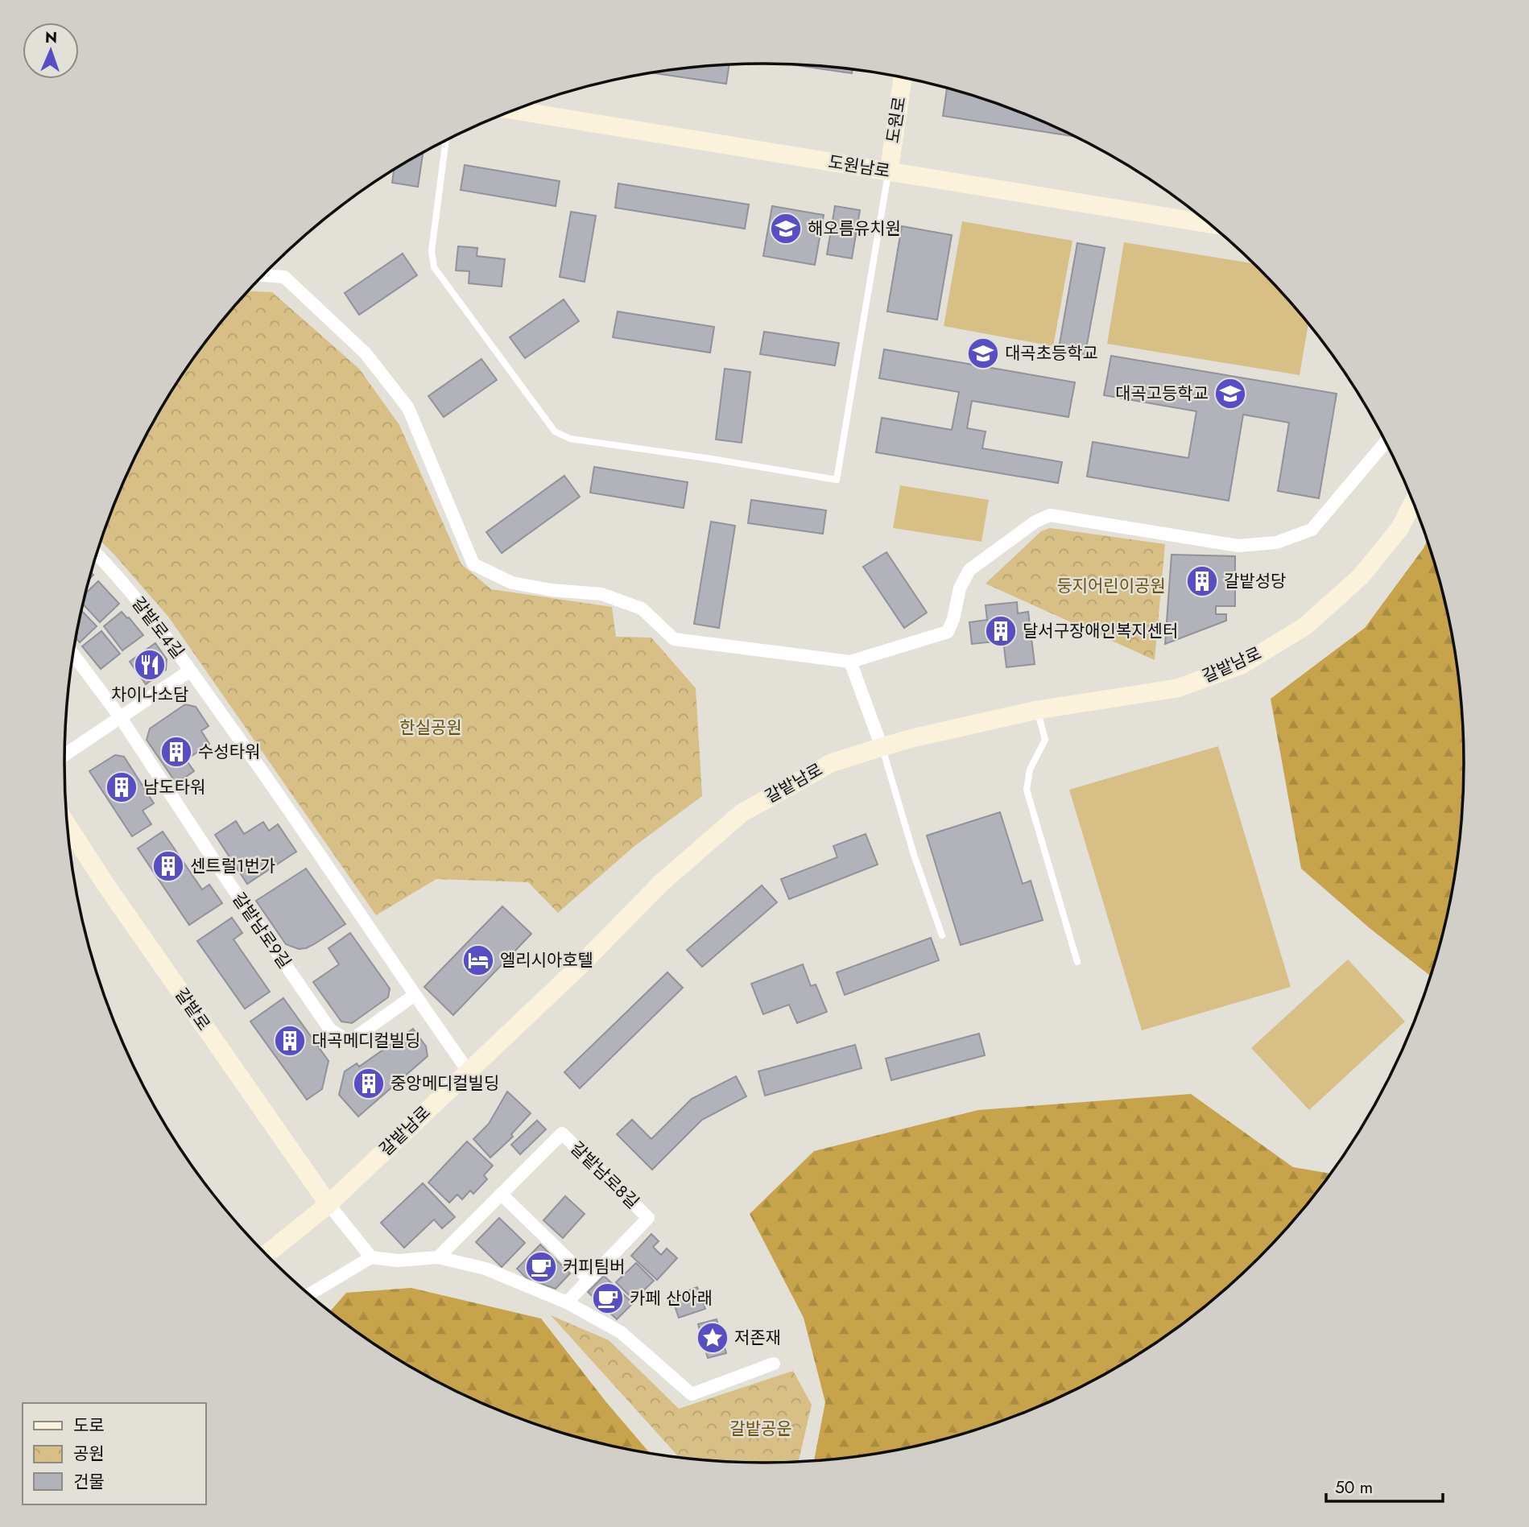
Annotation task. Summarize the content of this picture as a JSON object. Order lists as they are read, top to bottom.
{
  "streets": {
    "main road": [
      "도원로",
      "도원남로",
      "갈밭남로",
      "갈밭로"
    ],
    "street": ["갈밭로4길", "갈밭남로9길", "갈밭남로8길"]
  },
  "crossings": [
    ["도원로", "도원남로"],
    ["갈밭로4길", "갈밭남로9길"],
    ["갈밭남로", "갈밭로"]
  ],
  "parks": ["둥지어린이공원", "한실공원", "갈밭공운"],
  "places": {
    "school or university": ["해오름유치원", "대곡초등학교", "대곡고등학교"],
    "building": [
      "갈밭성당",
      "달서구장애인복지센터",
      "수성타워",
      "남도타워",
      "센트럴1번가",
      "대곡메디컬빌딩",
      "중앙메디컬빌딩"
    ],
    "restaurant": ["차이나소담"],
    "hotel": ["엘리시아호텔"],
    "cafe": ["커피팀버", "카페 산아래"],
    "place": ["저존재"]
  },
  "legend": ["도로", "공원", "건물"],
  "scale_bar": "50 m",
  "north": "top"
}
